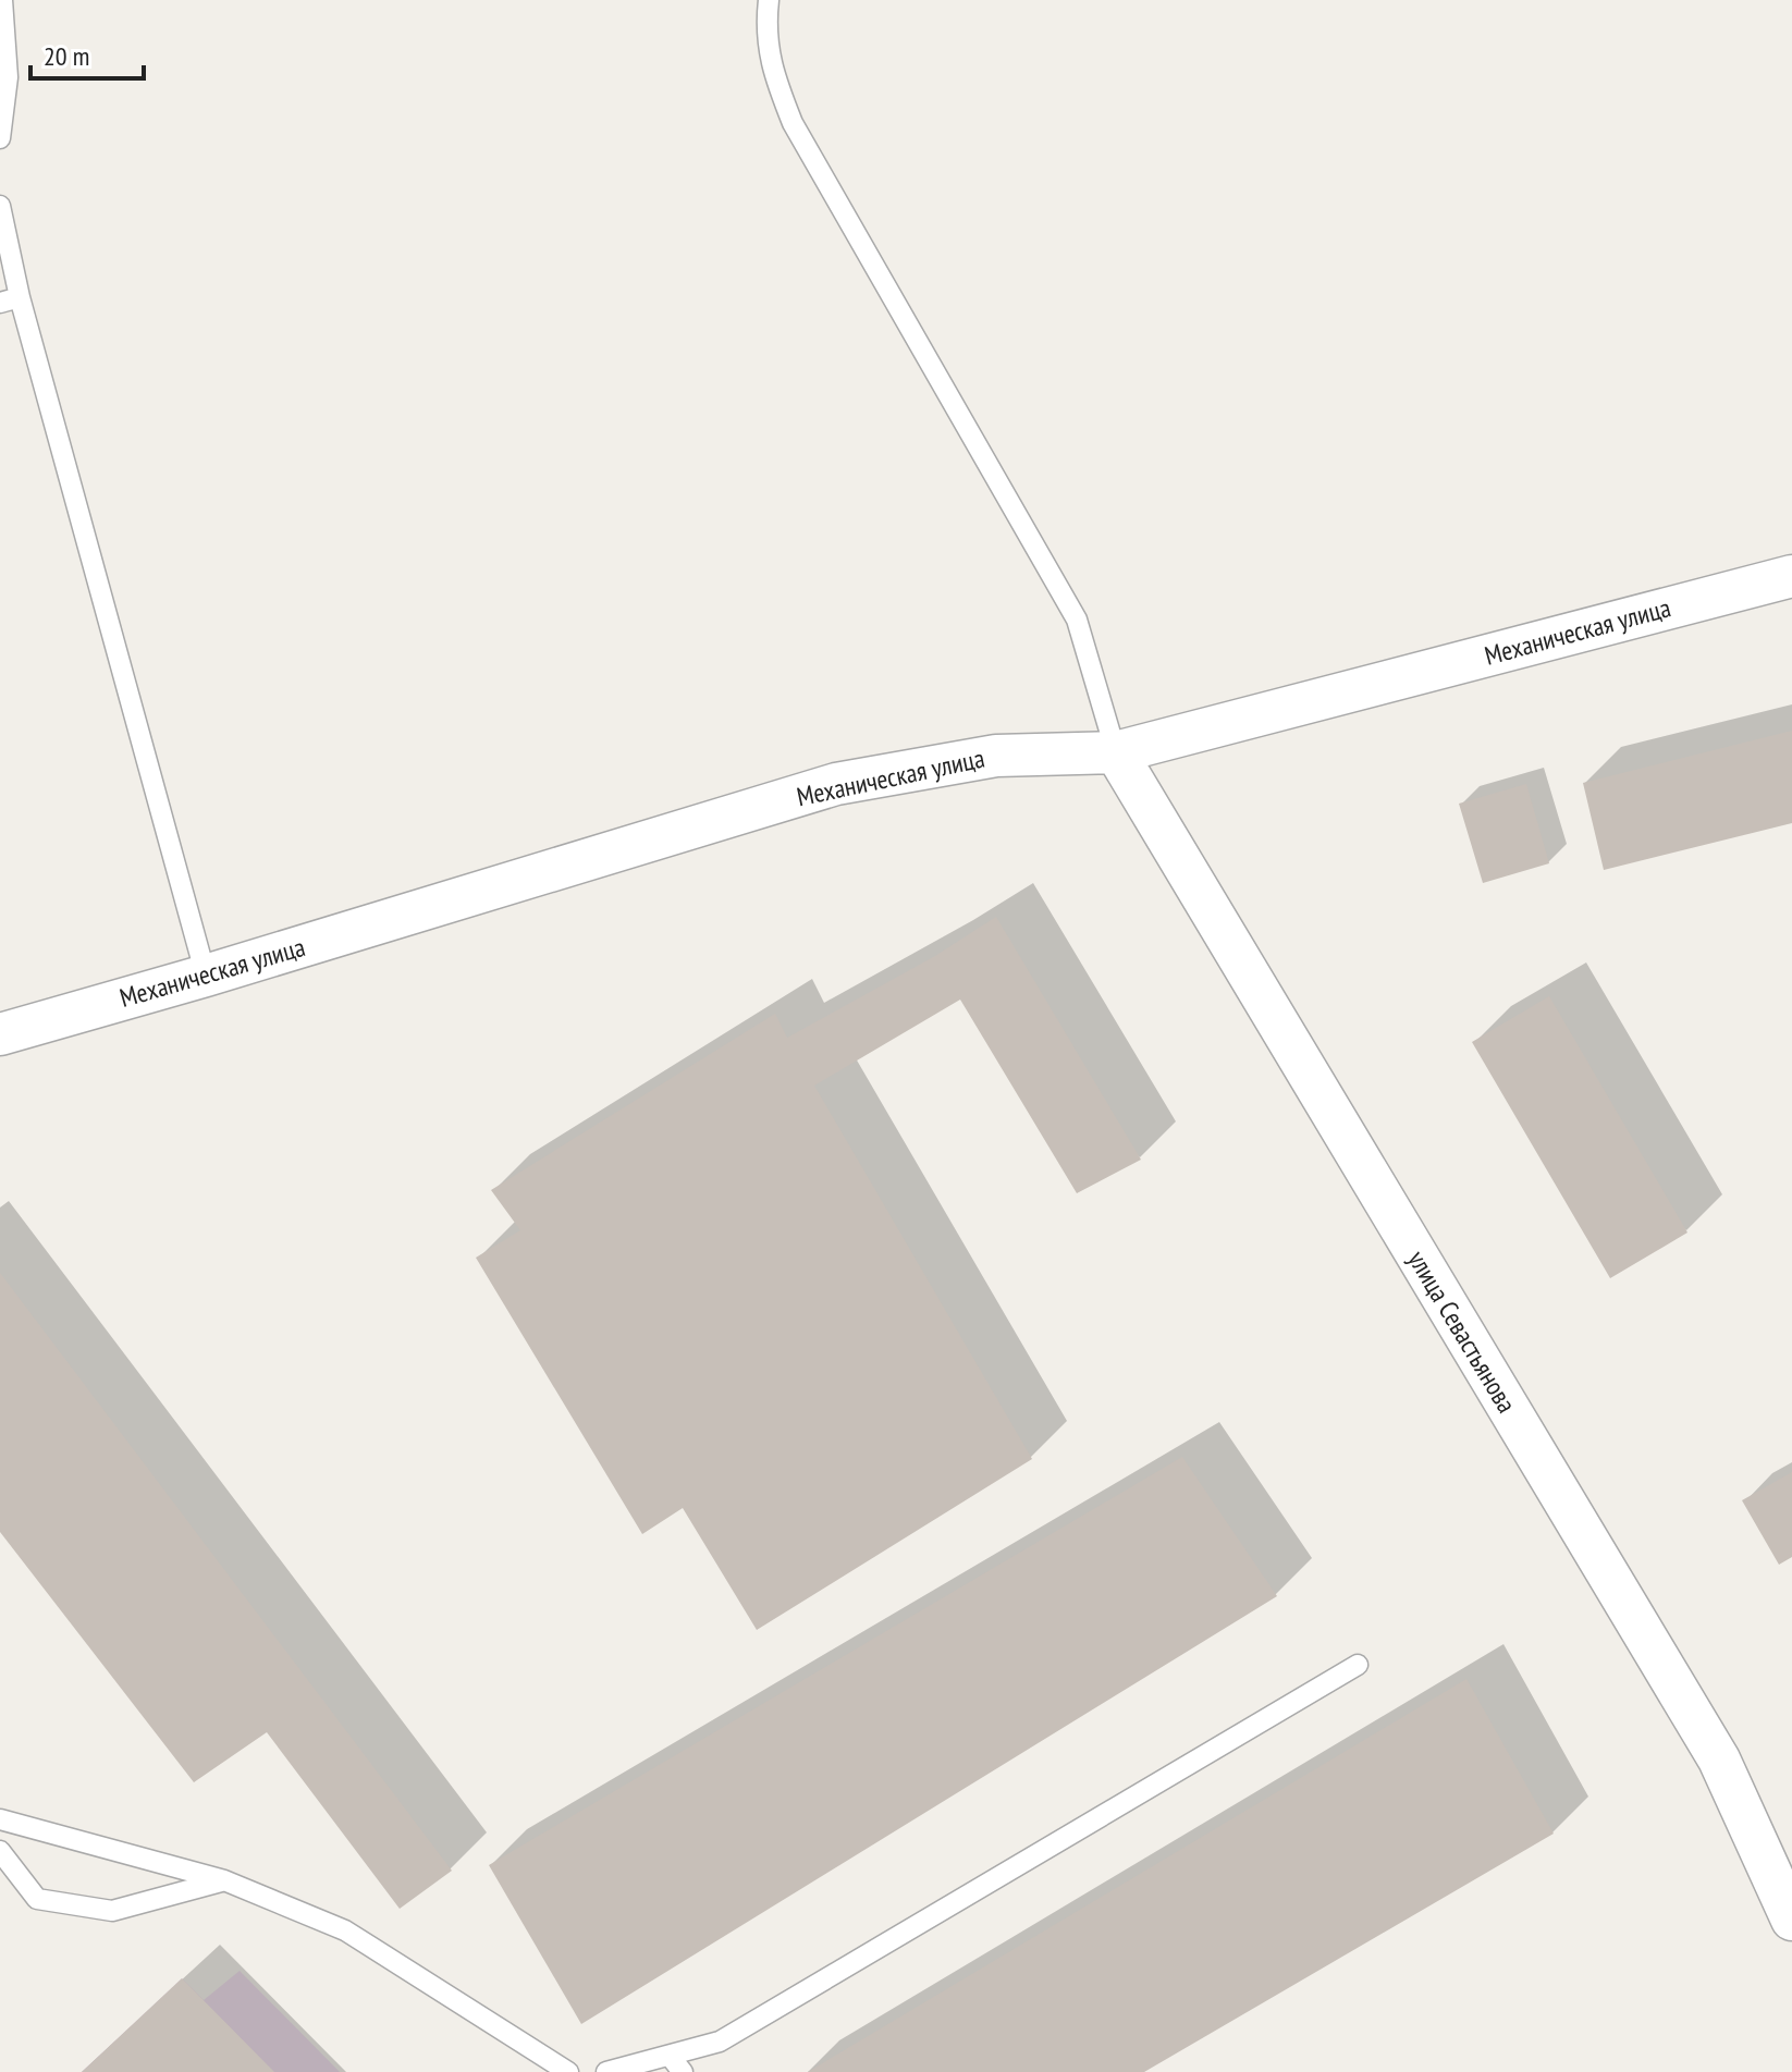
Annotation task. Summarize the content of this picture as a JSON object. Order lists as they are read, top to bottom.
{
  "streets": {
    "street": ["Механическая улица", "улица Севастьянова"]
  },
  "crossings": [
    ["Механическая улица", "улица Севастьянова"]
  ],
  "scale_bar": "20 m"
}
